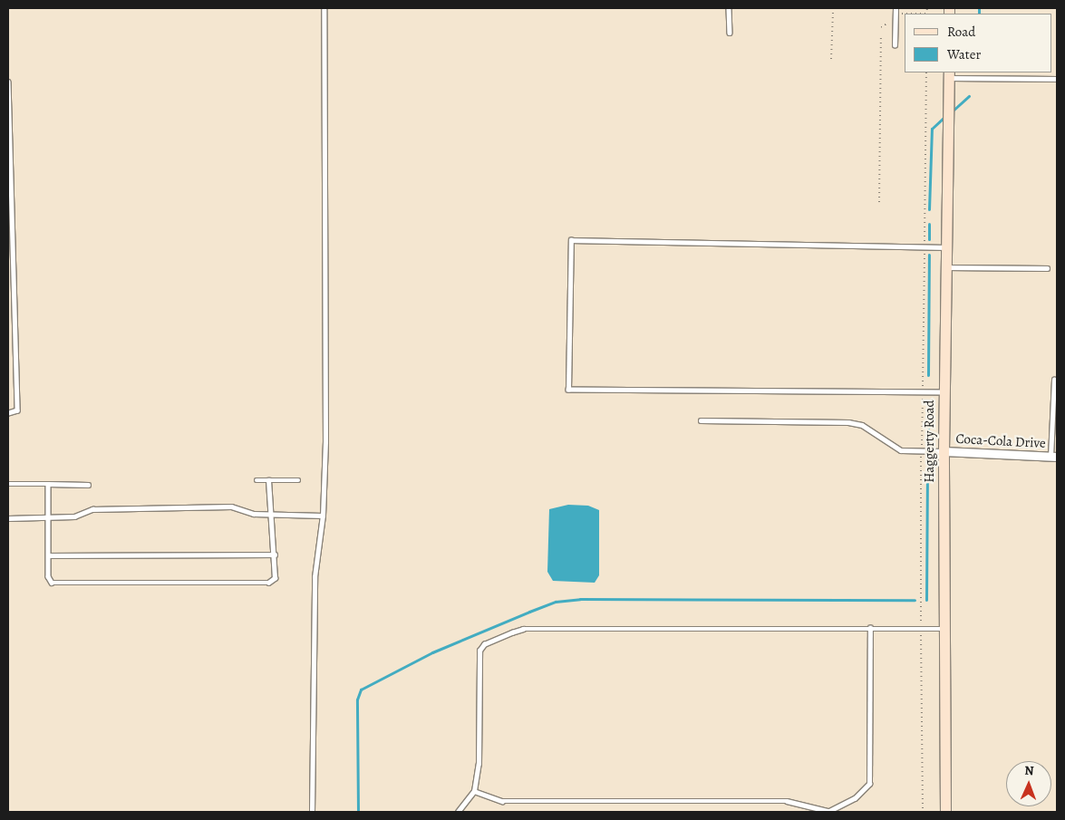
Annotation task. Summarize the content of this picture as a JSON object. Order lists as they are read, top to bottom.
{
  "streets": {
    "main road": ["Haggerty Road"],
    "street": ["Coca-Cola Drive"]
  },
  "crossings": [
    ["Haggerty Road", "Coca-Cola Drive"]
  ],
  "legend": ["Road", "Water"],
  "north": "top"
}
